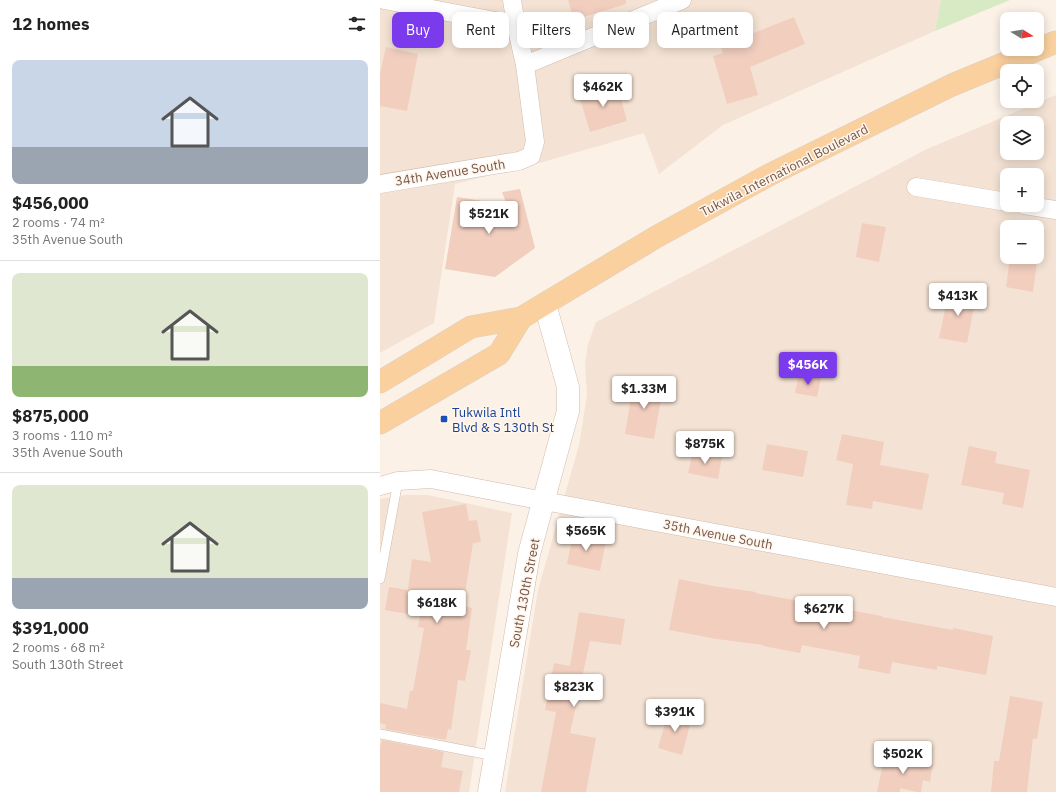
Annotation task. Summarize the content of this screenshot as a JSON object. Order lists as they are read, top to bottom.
{
  "streets": {
    "main road": ["Tukwila International Boulevard"],
    "street": ["34th Avenue South", "35th Avenue South", "South 130th Street"]
  },
  "crossings": [
    ["Tukwila International Boulevard", "South 130th Street"],
    ["35th Avenue South", "South 130th Street"]
  ],
  "places": {
    "transit": ["Tukwila Intl Blvd & S 130th St"]
  },
  "north": "right",
  "page": {
    "heading": "12 homes",
    "map_buttons": ["+", "−"],
    "chip": [
      "Buy",
      "Rent",
      "Filters",
      "New",
      "Apartment"
    ],
    "list": [
      {
        "name": "$456,000",
        "note": "2 rooms · 74 m² · 35th Avenue South"
      },
      {
        "name": "$875,000",
        "note": "3 rooms · 110 m² · 35th Avenue South"
      },
      {
        "name": "$391,000",
        "note": "2 rooms · 68 m² · South 130th Street"
      }
    ],
    "price": [
      "$462K",
      "$521K",
      "$413K",
      "$456K",
      "$1.33M",
      "$875K",
      "$565K",
      "$618K",
      "$627K",
      "$823K",
      "$391K",
      "$502K"
    ]
  }
}
